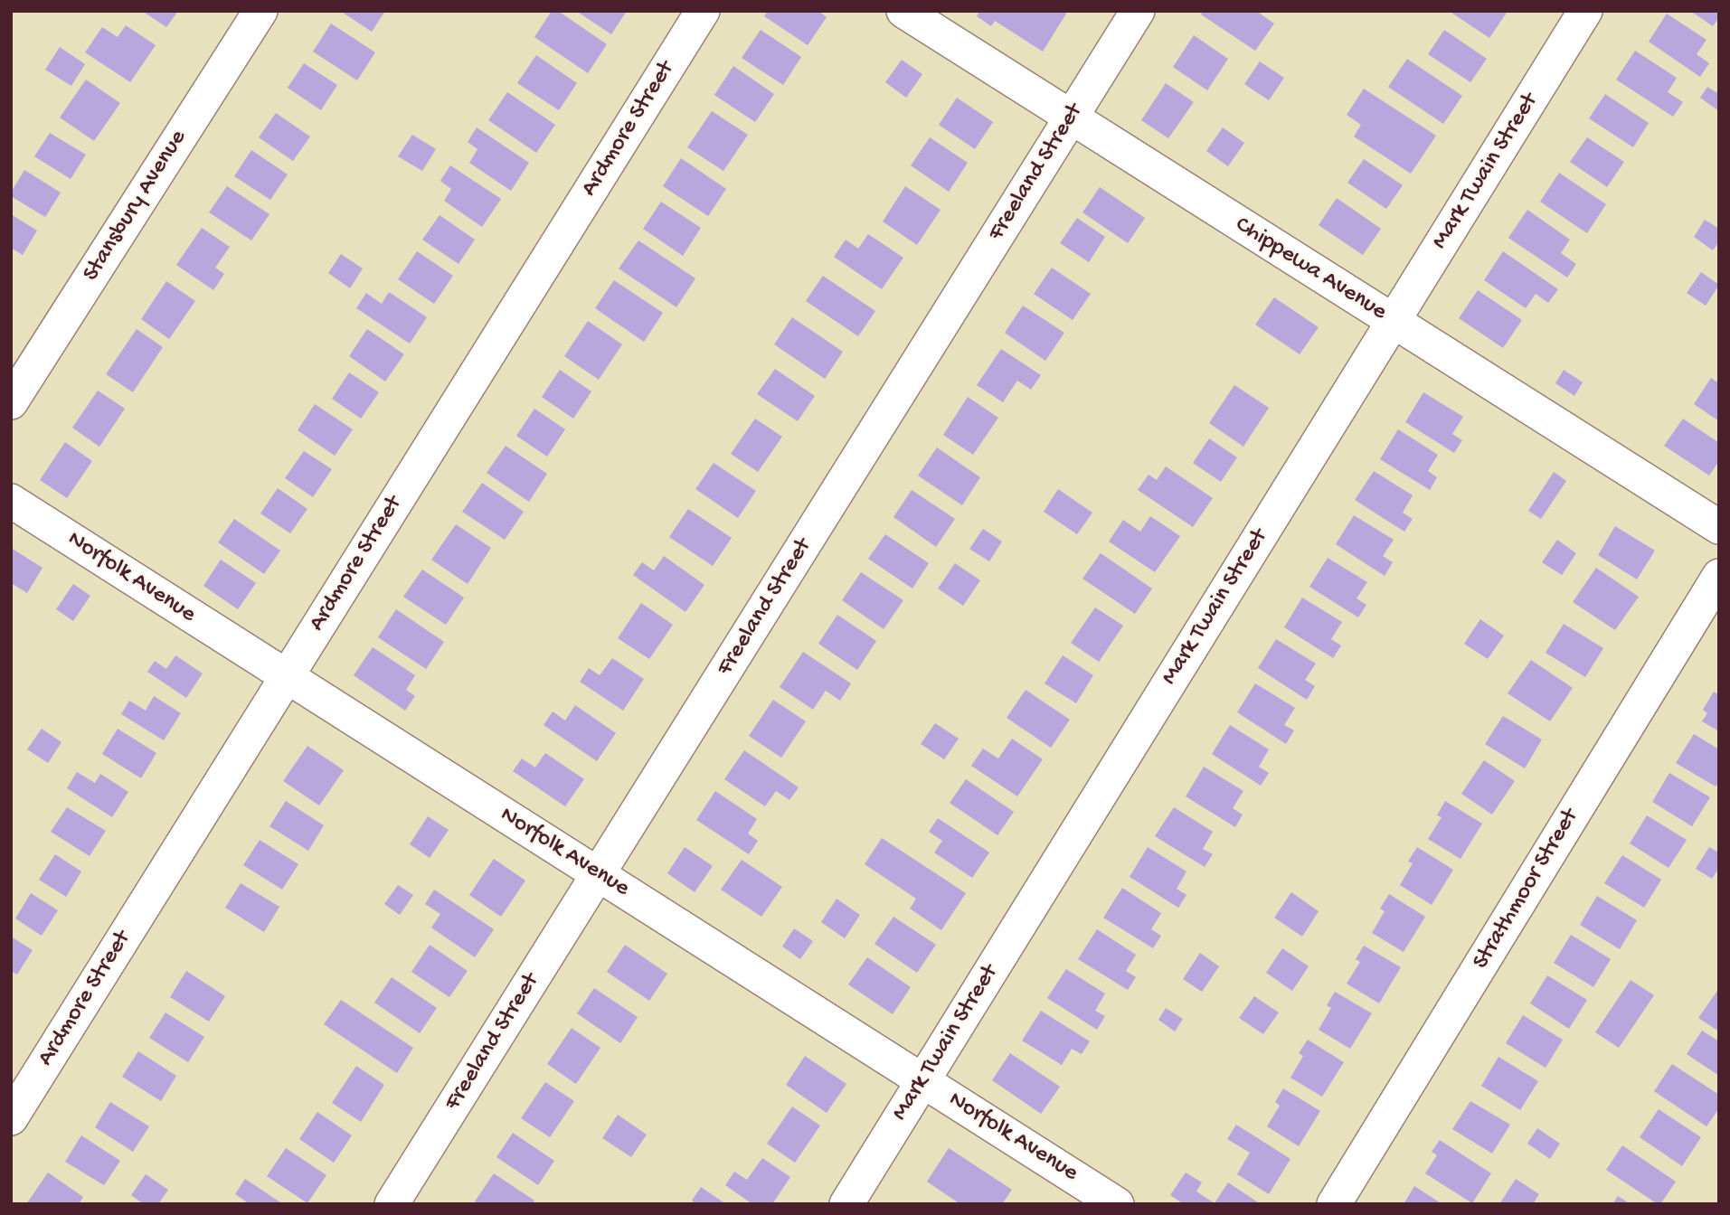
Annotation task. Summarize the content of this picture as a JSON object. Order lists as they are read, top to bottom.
{
  "streets": {
    "street": [
      "Ardmore Street",
      "Mark Twain Street",
      "Freeland Street",
      "Stansbury Avenue",
      "Chippewa Avenue",
      "Norfolk Avenue",
      "Strathmoor Street"
    ]
  },
  "crossings": [
    ["Ardmore Street", "Norfolk Avenue"],
    ["Mark Twain Street", "Chippewa Avenue"],
    ["Mark Twain Street", "Norfolk Avenue"],
    ["Freeland Street", "Chippewa Avenue"],
    ["Freeland Street", "Norfolk Avenue"]
  ]
}
